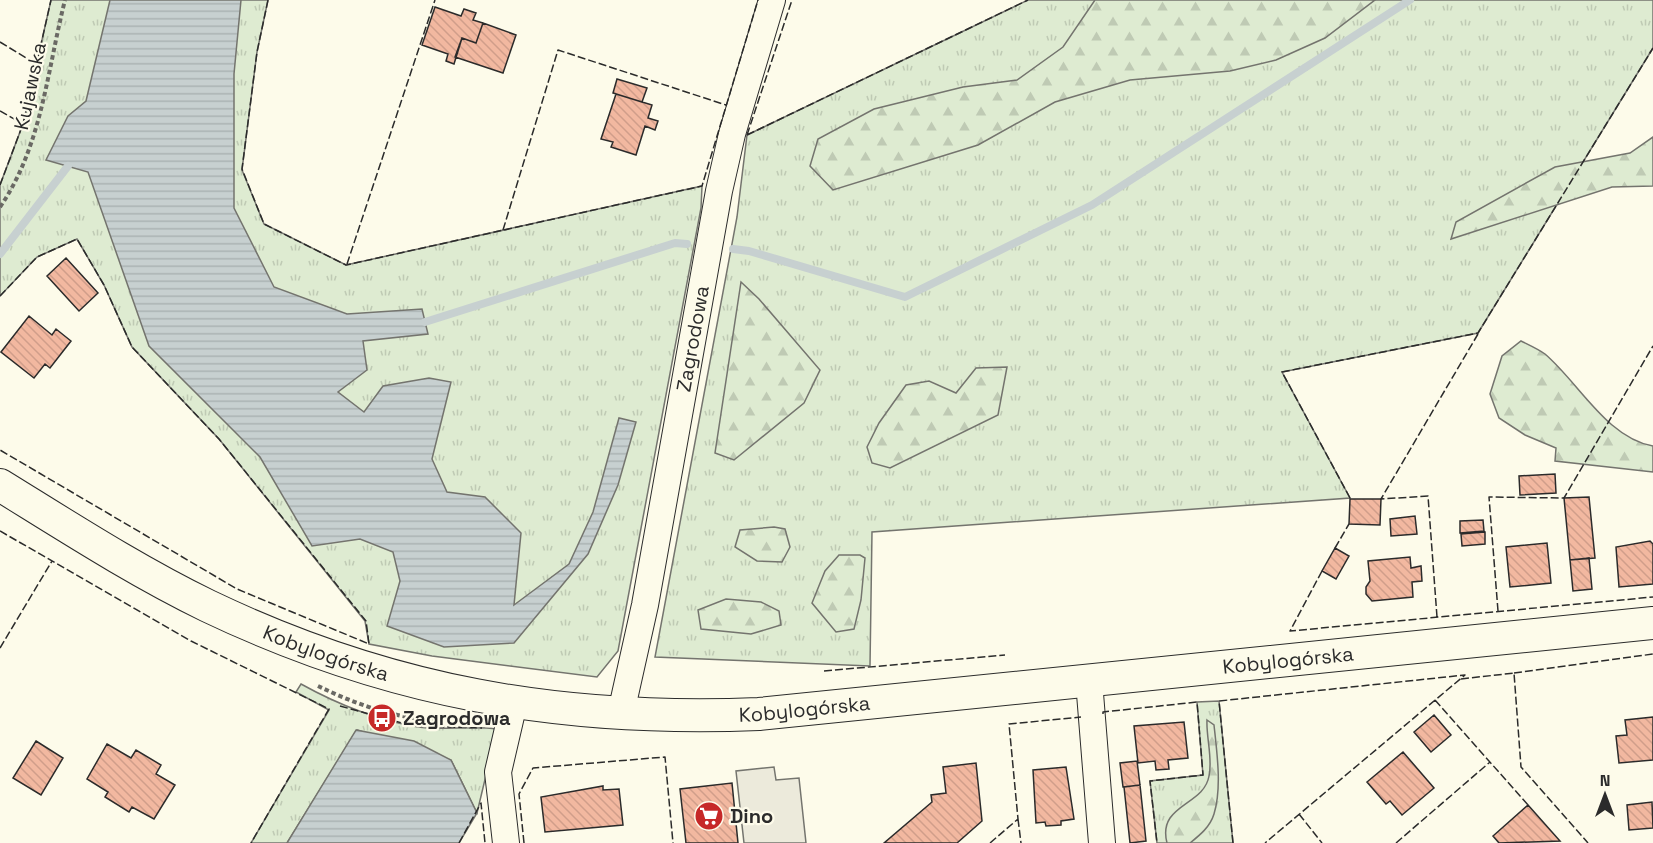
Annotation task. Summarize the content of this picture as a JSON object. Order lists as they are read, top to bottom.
{
  "streets": {
    "street": ["Zagrodowa", "Kobylogórska"],
    "path": ["Kujawska"]
  },
  "crossings": [
    ["Zagrodowa", "Kobylogórska"]
  ],
  "places": {
    "bus stop": ["Zagrodowa"],
    "supermarket": ["Dino"]
  },
  "north": "top"
}
